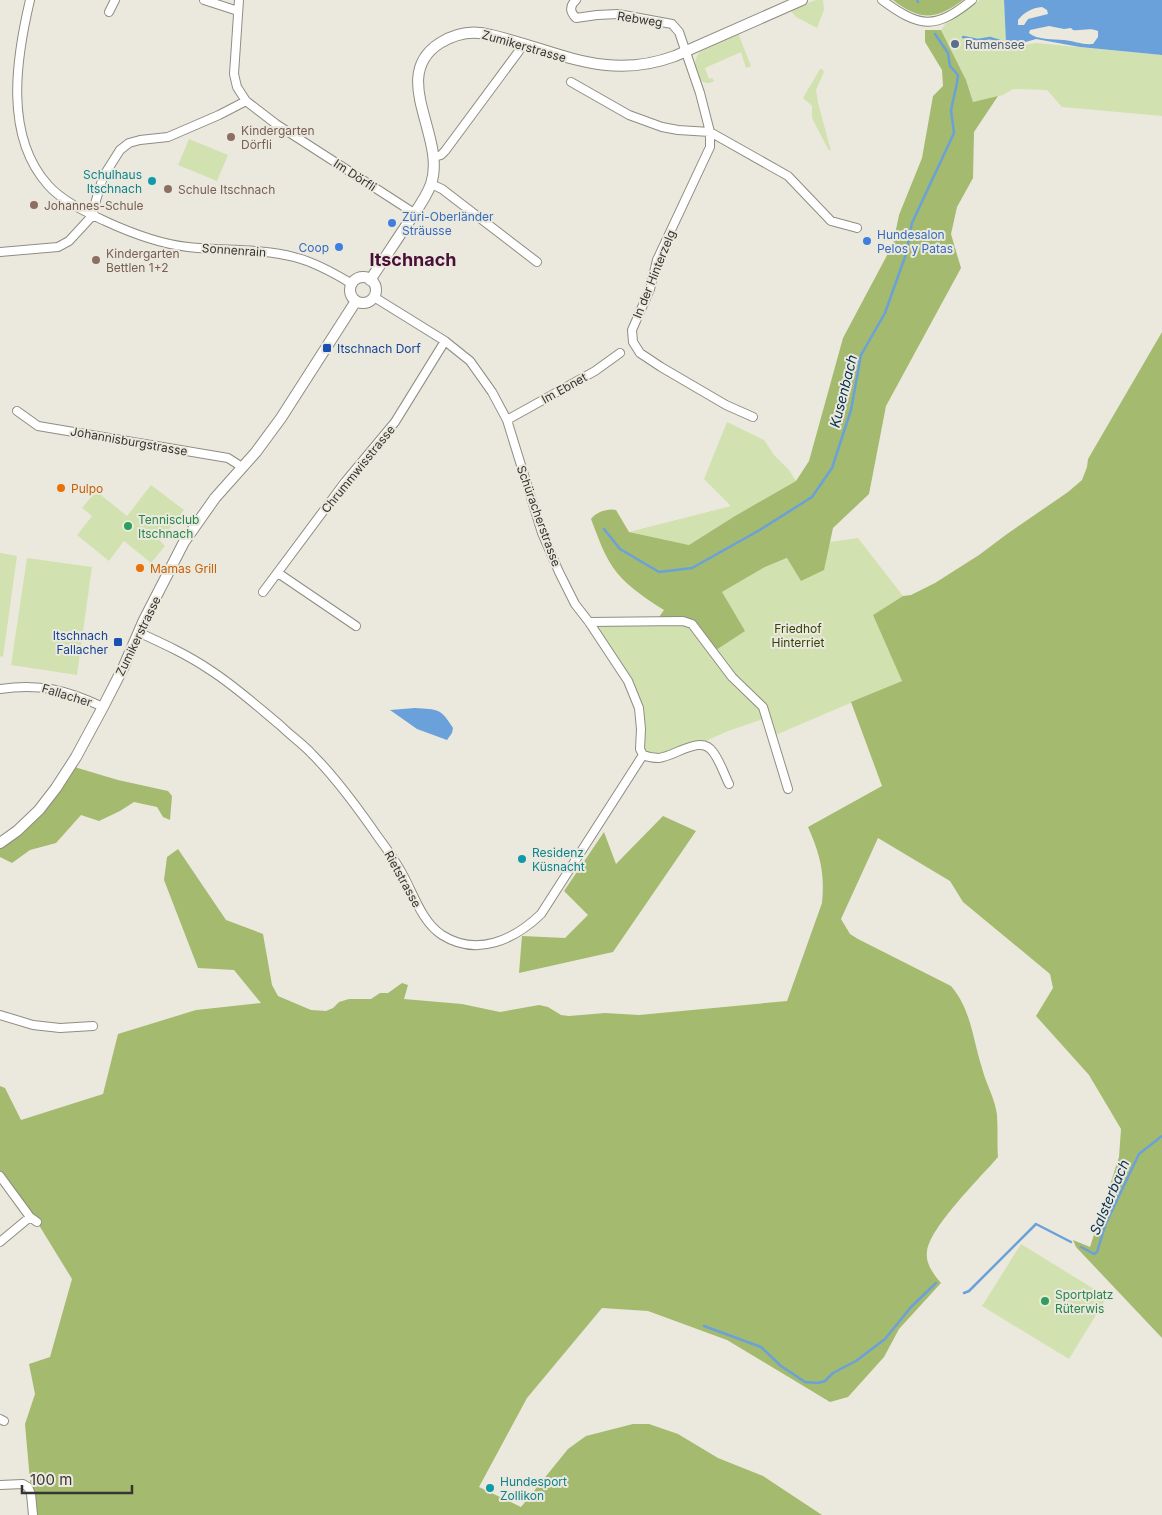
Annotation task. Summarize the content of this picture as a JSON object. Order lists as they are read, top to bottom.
{
  "streets": {
    "main road": ["Zumikerstrasse"],
    "street": [
      "Rebweg",
      "Im Dörfli",
      "Sonnenrain",
      "In der Hinterzelg",
      "Im Ebnet",
      "Johannisburgstrasse",
      "Chrummwisstrasse",
      "Schüracherstrasse",
      "Fallacher",
      "Rietstrasse"
    ]
  },
  "crossings": [
    ["Rebweg", "Zumikerstrasse"],
    ["Rebweg", "In der Hinterzelg"],
    ["Zumikerstrasse", "Im Dörfli"],
    ["Zumikerstrasse", "Sonnenrain"],
    ["Zumikerstrasse", "Johannisburgstrasse"],
    ["Zumikerstrasse", "Schüracherstrasse"],
    ["Zumikerstrasse", "Fallacher"],
    ["Zumikerstrasse", "Rietstrasse"],
    ["Sonnenrain", "Schüracherstrasse"],
    ["Im Ebnet", "Schüracherstrasse"],
    ["Chrummwisstrasse", "Schüracherstrasse"],
    ["Schüracherstrasse", "Rietstrasse"]
  ],
  "districts": ["Itschnach"],
  "water": ["Kusenbach", "Salsterbach"],
  "parks": ["Friedhof Hinterriet"],
  "places": {
    "other": [
      "Rumensee",
      "Kindergarten Dörfli",
      "Schulhaus Itschnach",
      "Schule Itschnach",
      "Johannes-Schule",
      "Züri-Oberländer Sträusse",
      "Hundesalon Pelos y Patas",
      "Coop",
      "Kindergarten Bettlen 1+2",
      "Pulpo",
      "Tennisclub Itschnach",
      "Mamas Grill",
      "Residenz Küsnacht",
      "Sportplatz Rüterwis",
      "Hundesport Zollikon"
    ],
    "transit": ["Itschnach Dorf", "Itschnach Fallacher"]
  },
  "scale_bar": "100 m"
}
